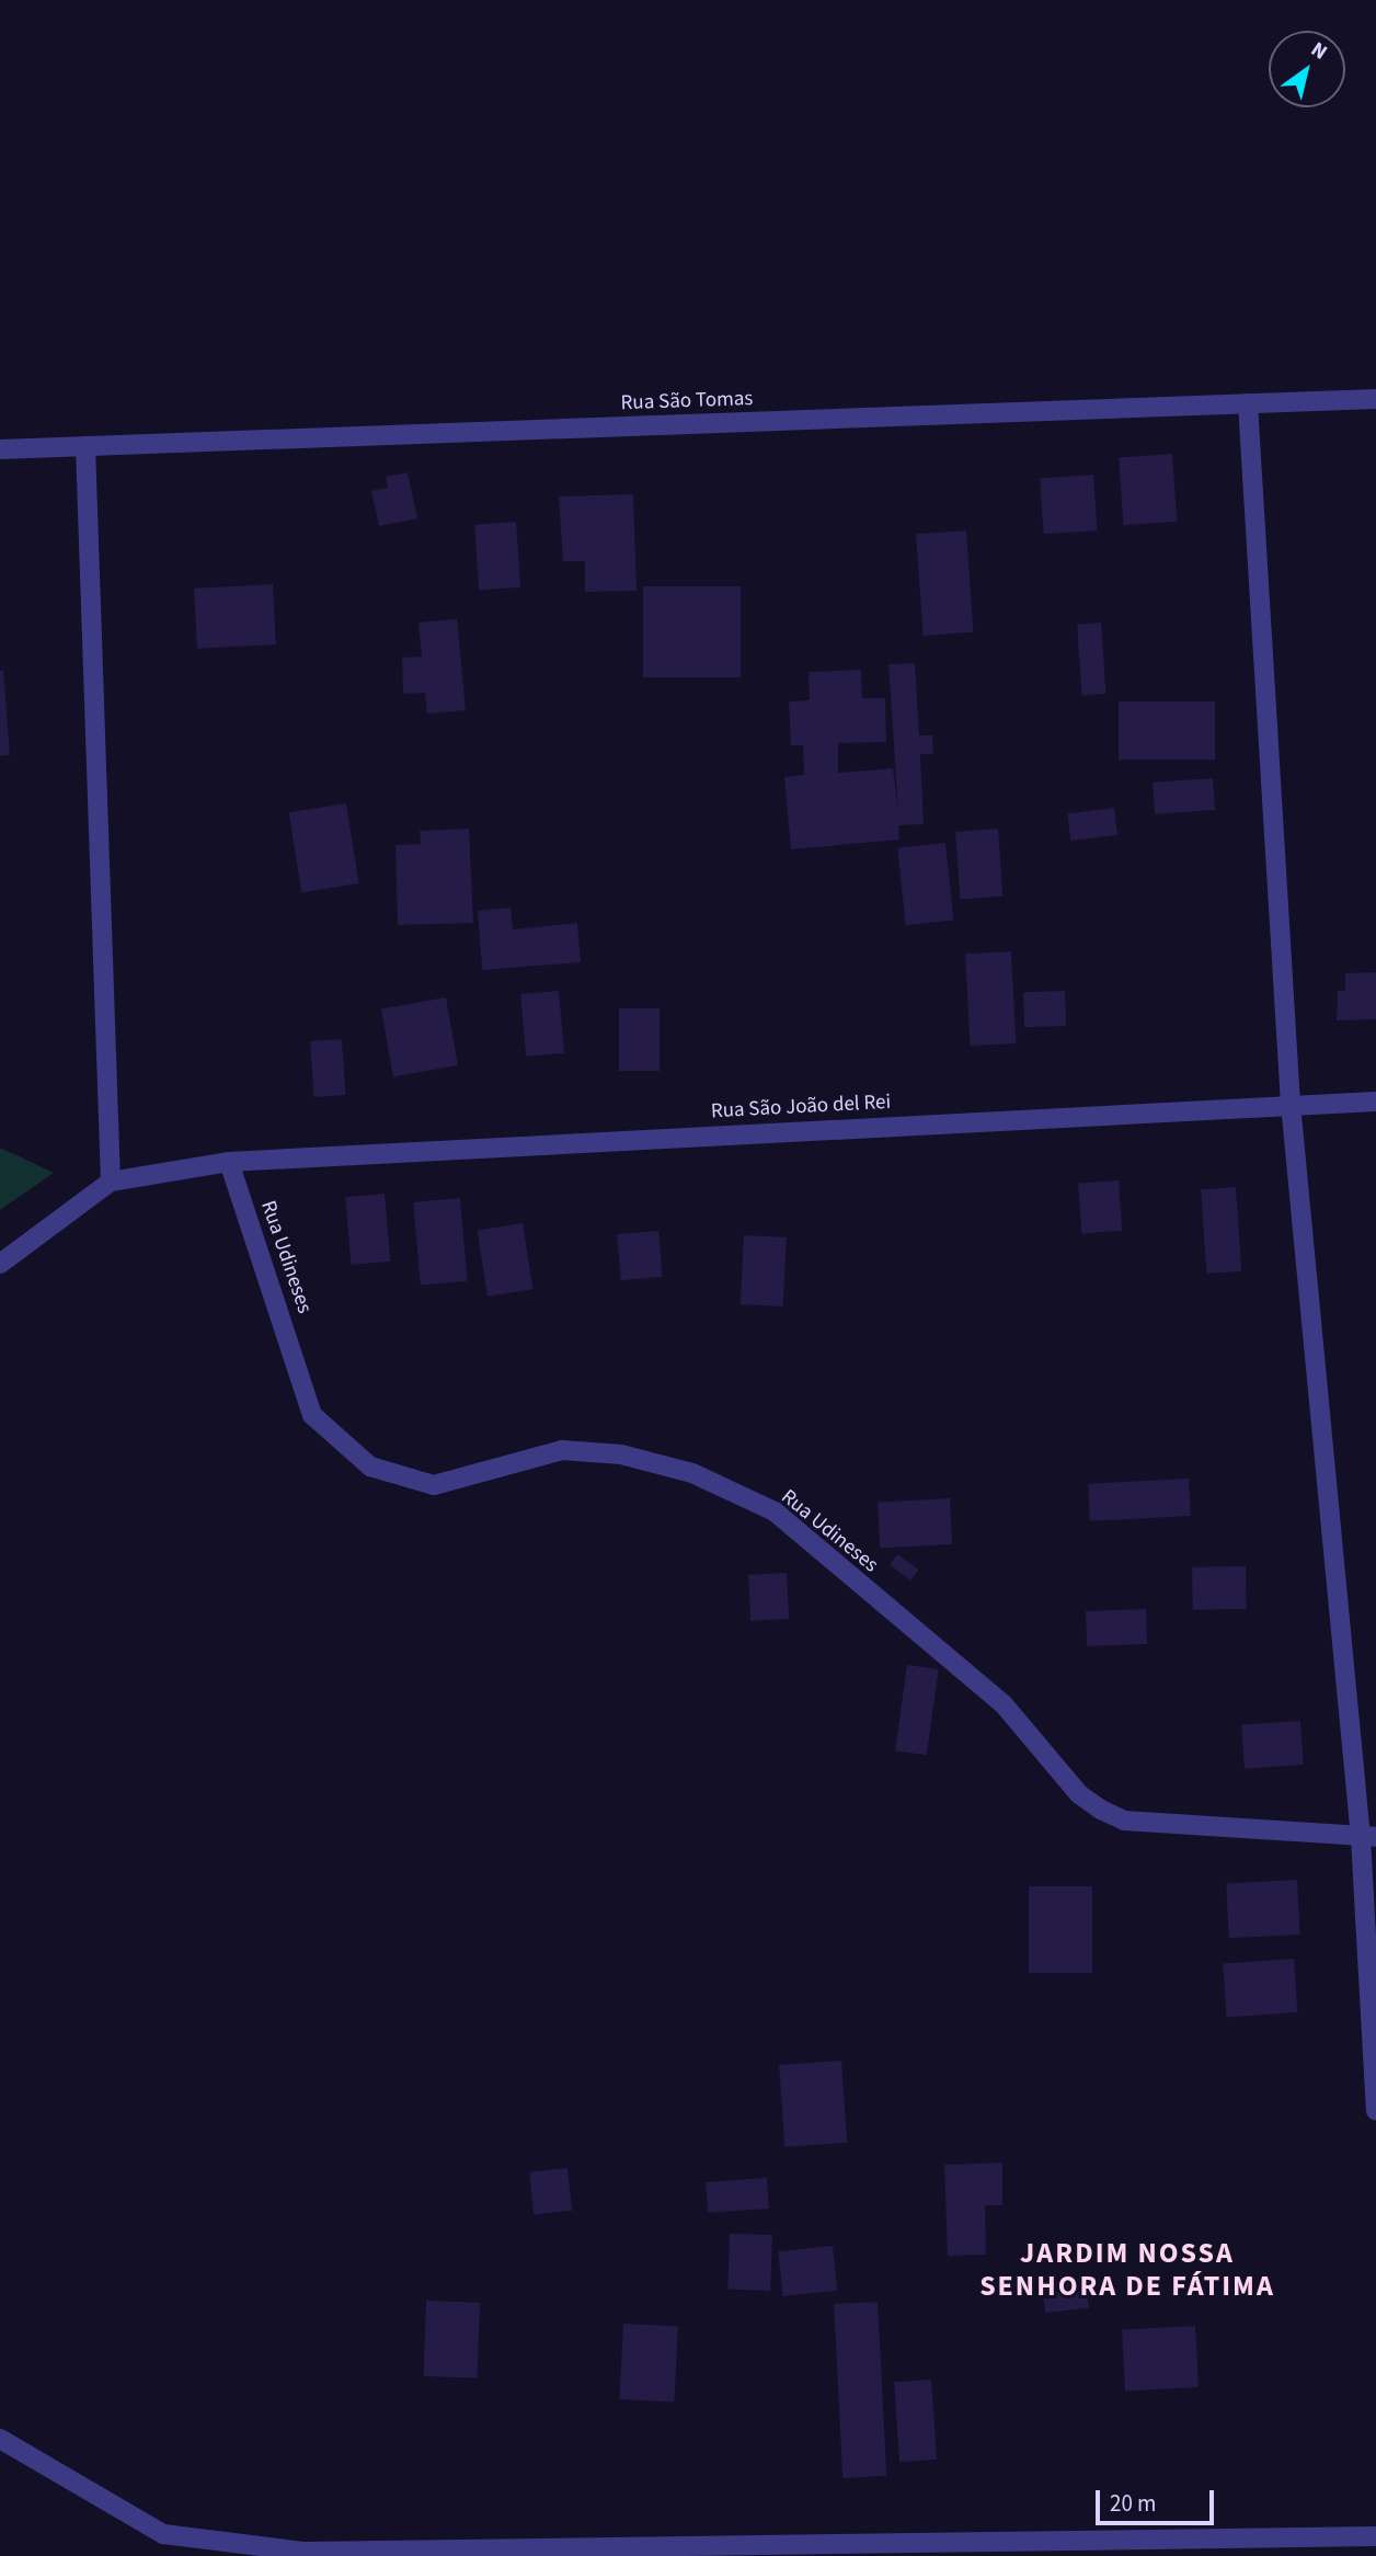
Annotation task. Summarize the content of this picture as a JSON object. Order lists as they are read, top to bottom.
{
  "streets": {
    "street": ["Rua São Tomas", "Rua São João del Rei", "Rua Udineses"]
  },
  "crossings": [
    ["Rua São João del Rei", "Rua Udineses"]
  ],
  "districts": ["JARDIM NOSSA SENHORA DE FÁTIMA"],
  "scale_bar": "20 m",
  "north": "top right"
}
